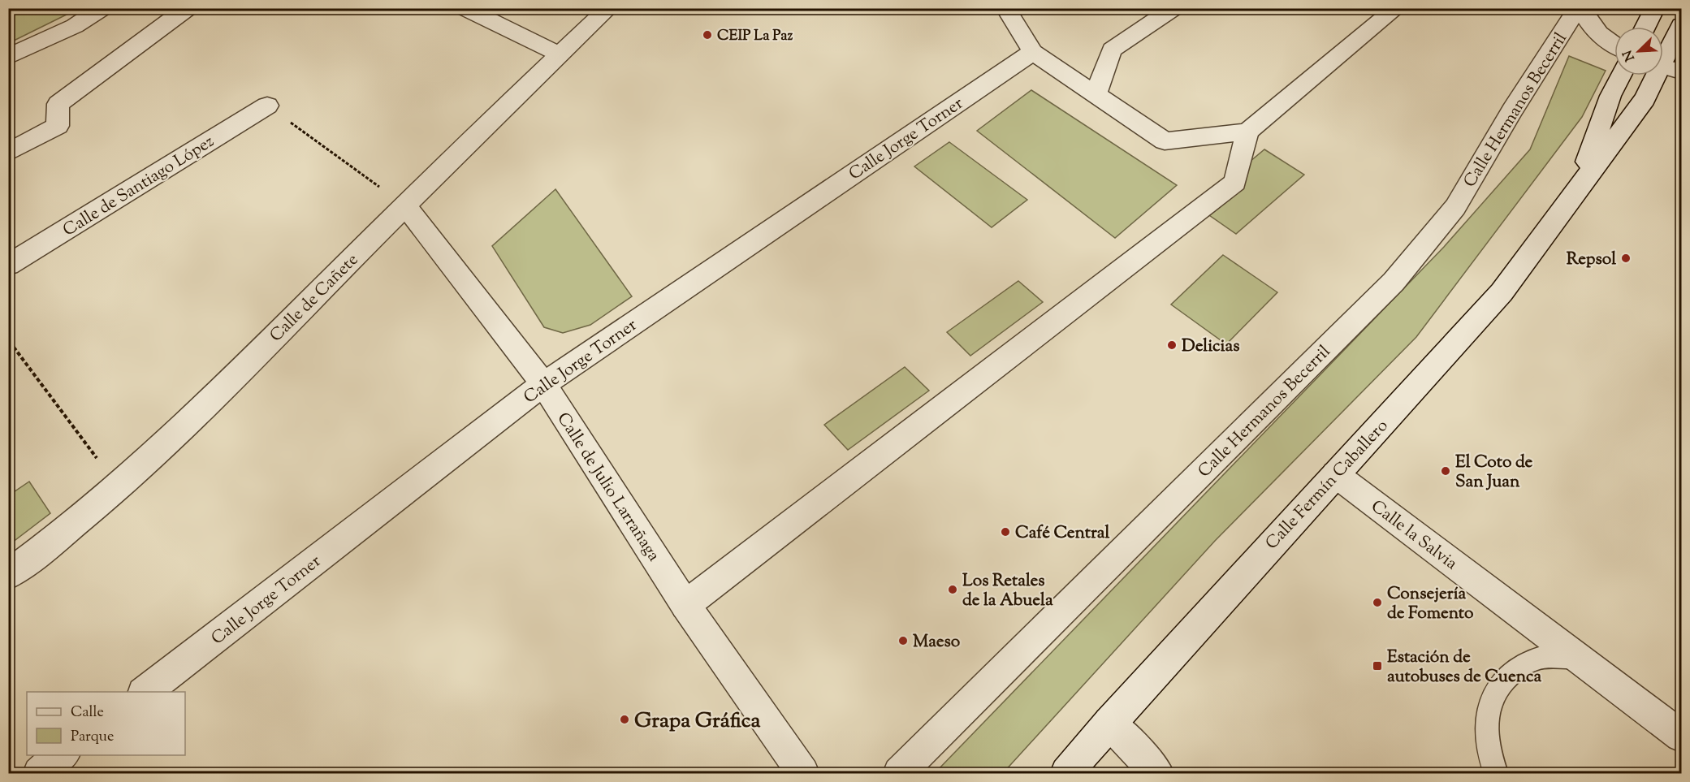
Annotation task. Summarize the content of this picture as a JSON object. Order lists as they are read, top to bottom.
{
  "streets": {
    "street": [
      "Calle Hermanos Becerril",
      "Calle Jorge Torner",
      "Calle de Santiago López",
      "Calle de Cañete",
      "Calle Fermín Caballero",
      "Calle de Julio Larrañaga",
      "Calle la Salvia"
    ]
  },
  "crossings": [
    ["Calle Jorge Torner", "Calle de Julio Larrañaga"],
    ["Calle de Cañete", "Calle de Julio Larrañaga"],
    ["Calle Fermín Caballero", "Calle la Salvia"]
  ],
  "places": {
    "other": [
      "CEIP La Paz",
      "Repsol",
      "Delicias",
      "El Coto de San Juan",
      "Café Central",
      "Los Retales de la Abuela",
      "Consejería de Fomento",
      "Maeso",
      "Grapa Gráfica"
    ],
    "transit": ["Estación de autobuses de Cuenca"]
  },
  "legend": ["Calle", "Parque"],
  "north": "bottom left"
}
